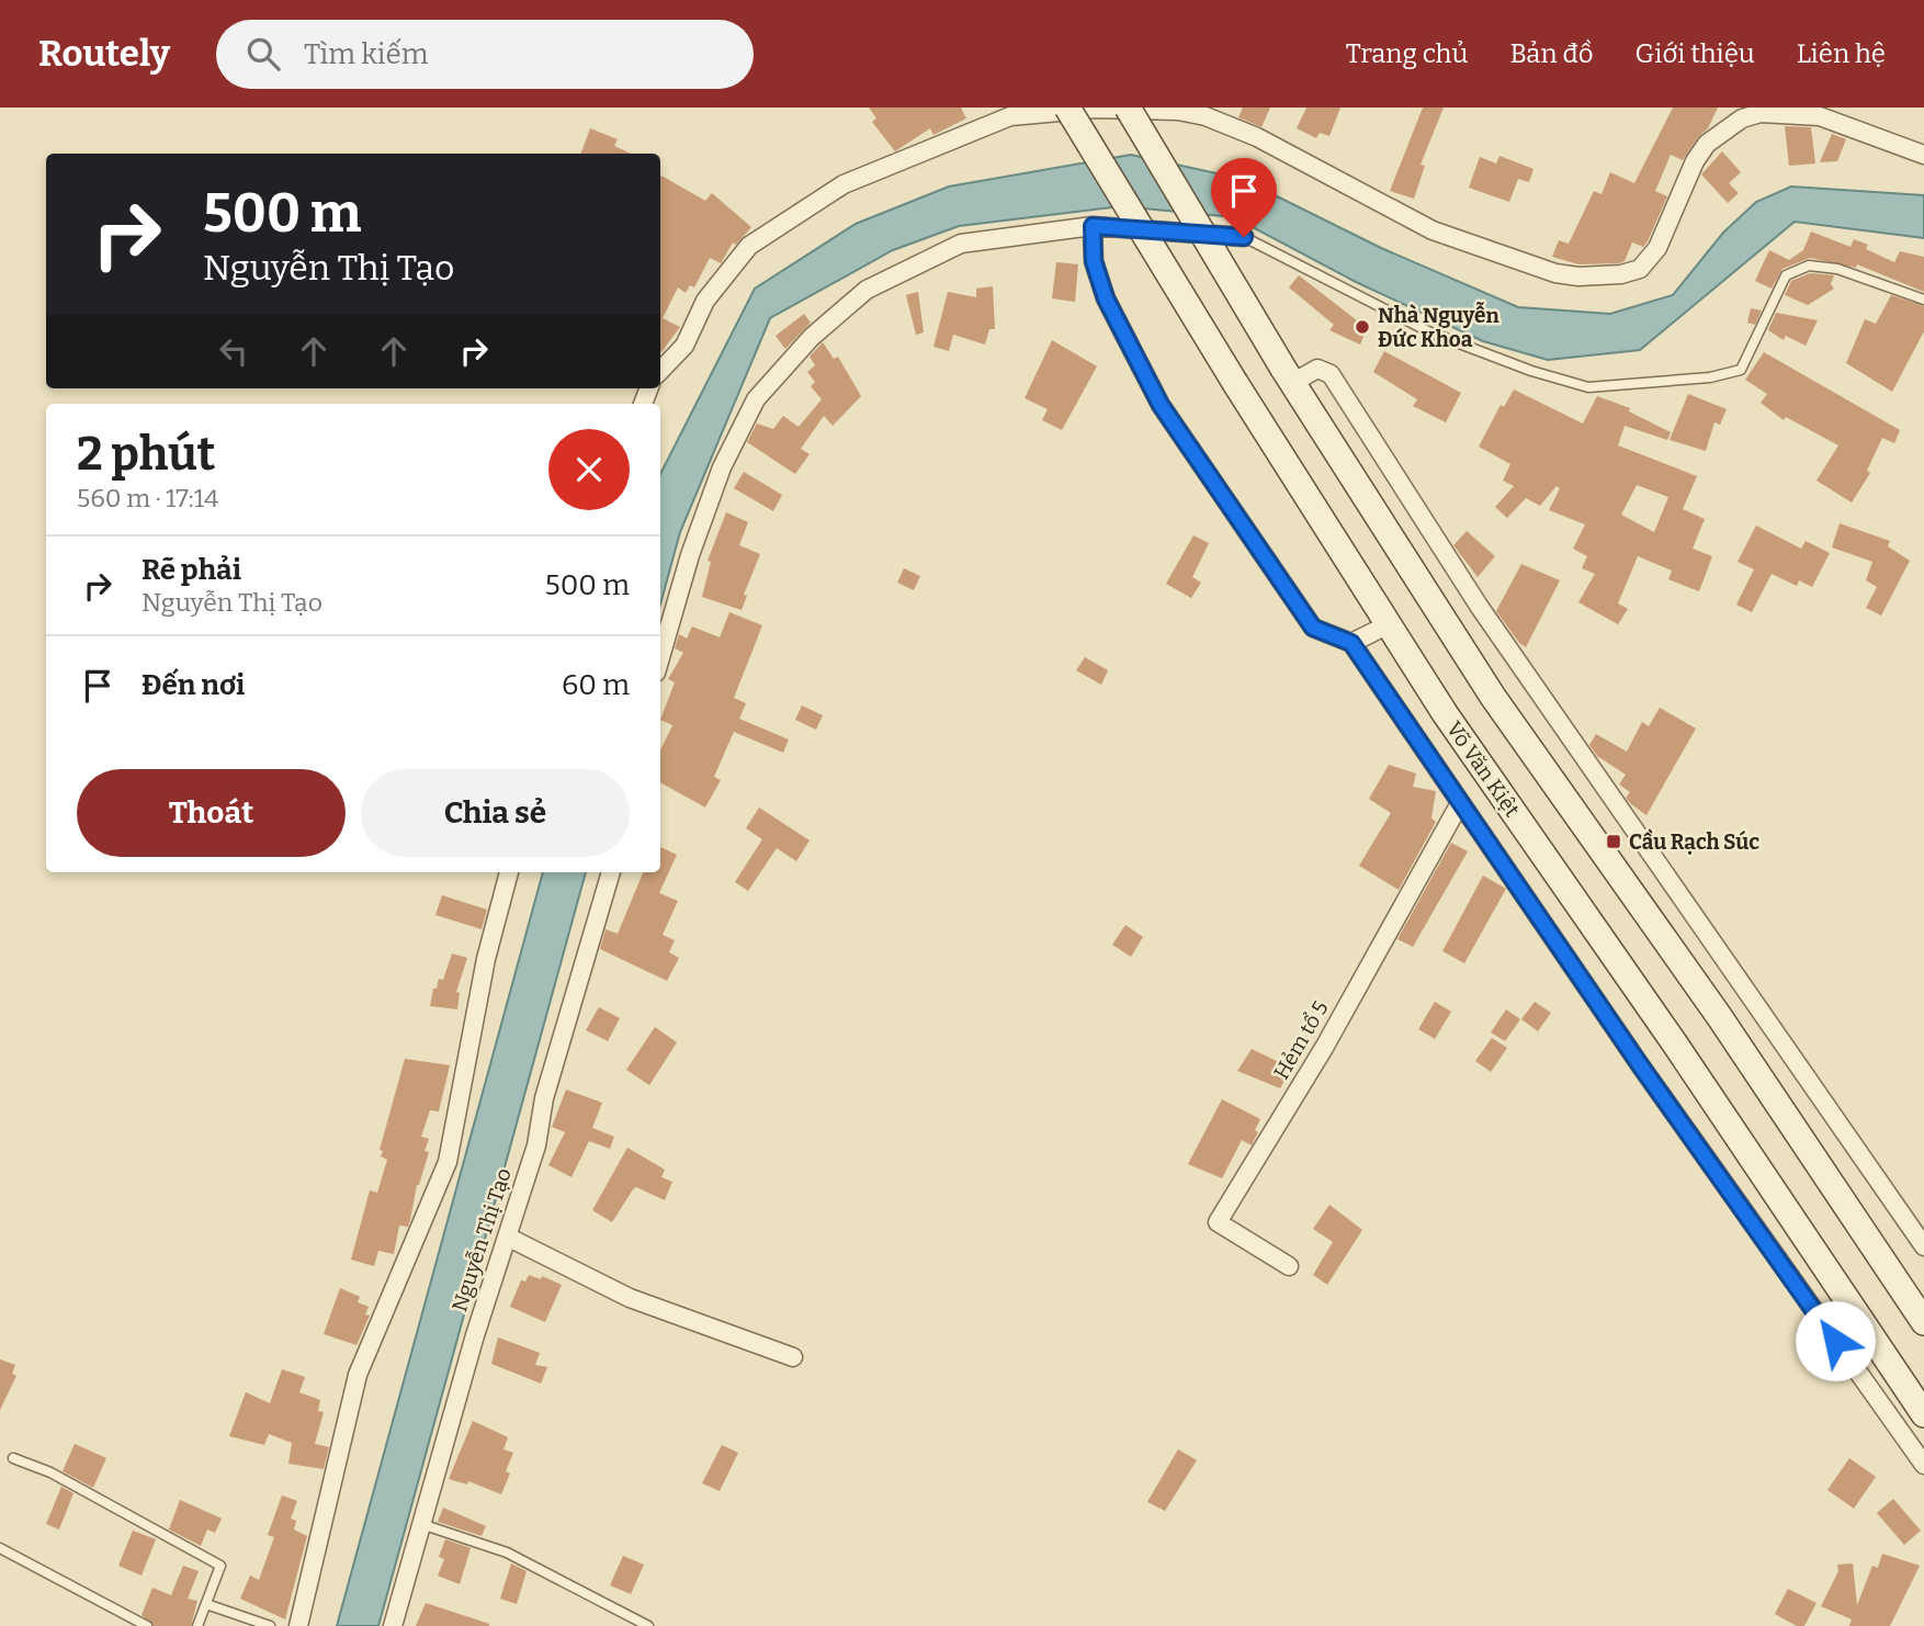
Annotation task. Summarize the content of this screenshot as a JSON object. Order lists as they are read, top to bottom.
{
  "streets": {
    "main road": ["Võ Văn Kiệt"],
    "street": ["Hẻm tổ 5", "Nguyễn Thị Tạo"]
  },
  "places": {
    "other": ["Nhà Nguyễn Đức Khoa"],
    "transit": ["Cầu Rạch Súc"]
  },
  "page": {
    "header": "Routely",
    "search": "Tìm kiếm",
    "nav": [
      "Trang chủ",
      "Bản đồ",
      "Giới thiệu",
      "Liên hệ"
    ],
    "turn": ["500 m", "Nguyễn Thị Tạo"],
    "heading": ["2 phút", "560 m · 17:14"],
    "list": [
      {
        "name": "Rẽ phải",
        "note": "Nguyễn Thị Tạo",
        "value": "500 m"
      },
      {
        "name": "Đến nơi",
        "value": "60 m"
      }
    ],
    "buttons": ["Thoát", "Chia sẻ"]
  }
}
